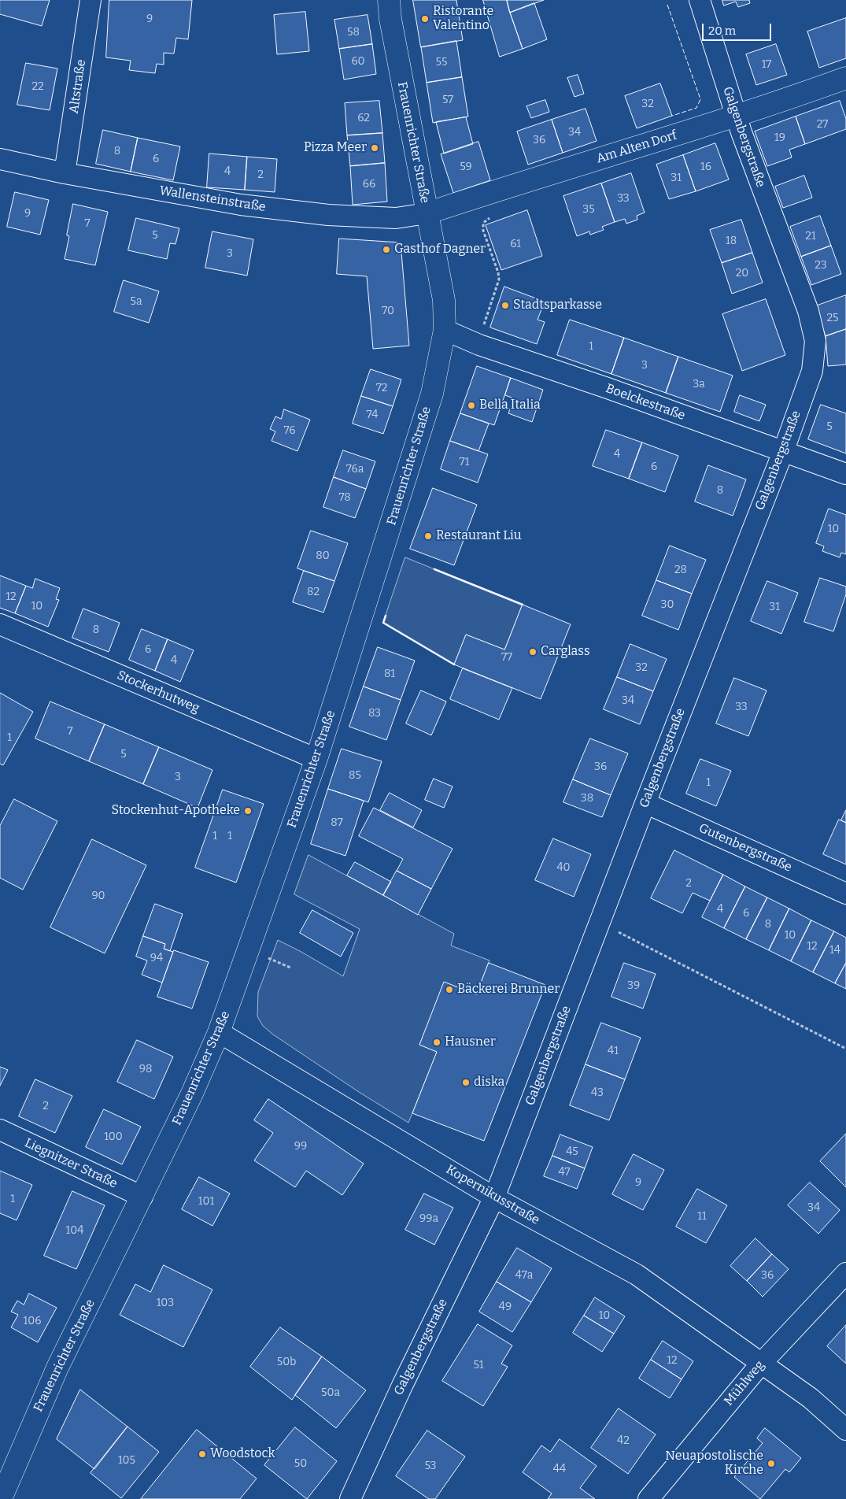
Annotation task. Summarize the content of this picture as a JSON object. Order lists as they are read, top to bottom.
{
  "streets": {
    "main road": ["Frauenrichter Straße", "Am Alten Dorf"],
    "street": [
      "Altstraße",
      "Galgenbergstraße",
      "Wallensteinstraße",
      "Boelckestraße",
      "Stockerhutweg",
      "Gutenbergstraße",
      "Liegnitzer Straße",
      "Kopernikusstraße",
      "Mühlweg"
    ]
  },
  "crossings": [
    ["Altstraße", "Wallensteinstraße"],
    ["Galgenbergstraße", "Am Alten Dorf"],
    ["Galgenbergstraße", "Boelckestraße"],
    ["Galgenbergstraße", "Gutenbergstraße"],
    ["Galgenbergstraße", "Kopernikusstraße"],
    ["Frauenrichter Straße", "Am Alten Dorf"],
    ["Frauenrichter Straße", "Wallensteinstraße"],
    ["Frauenrichter Straße", "Boelckestraße"],
    ["Frauenrichter Straße", "Stockerhutweg"],
    ["Frauenrichter Straße", "Liegnitzer Straße"],
    ["Frauenrichter Straße", "Kopernikusstraße"],
    ["Am Alten Dorf", "Wallensteinstraße"],
    ["Kopernikusstraße", "Mühlweg"]
  ],
  "places": [
    "Ristorante Valentino",
    "Pizza Meer",
    "Gasthof Dagner",
    "Stadtsparkasse",
    "Bella Italia",
    "Restaurant Liu",
    "Carglass",
    "Stockenhut-Apotheke",
    "Bäckerei Brunner",
    "Hausner",
    "diska",
    "Woodstock",
    "Neuapostolische Kirche"
  ],
  "house_numbers": [
    "9",
    "58",
    "60",
    "55",
    "17",
    "22",
    "57",
    "32",
    "62",
    "27",
    "34",
    "19",
    "36",
    "8",
    "6",
    "59",
    "16",
    "4",
    "2",
    "31",
    "66",
    "33",
    "35",
    "9",
    "7",
    "5",
    "21",
    "18",
    "61",
    "3",
    "23",
    "20",
    "5a",
    "70",
    "25",
    "1",
    "3",
    "3a",
    "72",
    "74",
    "5",
    "76",
    "4",
    "71",
    "6",
    "76a",
    "8",
    "78",
    "10",
    "80",
    "28",
    "82",
    "12",
    "30",
    "10",
    "31",
    "8",
    "6",
    "77",
    "4",
    "32",
    "81",
    "34",
    "33",
    "83",
    "7",
    "1",
    "5",
    "36",
    "85",
    "3",
    "1",
    "38",
    "87",
    "1",
    "1",
    "40",
    "2",
    "90",
    "4",
    "6",
    "8",
    "10",
    "12",
    "14",
    "94",
    "39",
    "41",
    "98",
    "43",
    "2",
    "100",
    "99",
    "45",
    "47",
    "9",
    "1",
    "101",
    "34",
    "11",
    "99a",
    "104",
    "47a",
    "36",
    "103",
    "49",
    "10",
    "106",
    "12",
    "50b",
    "51",
    "50a",
    "42",
    "105",
    "50",
    "53",
    "44"
  ],
  "scale_bar": "20 m"
}
